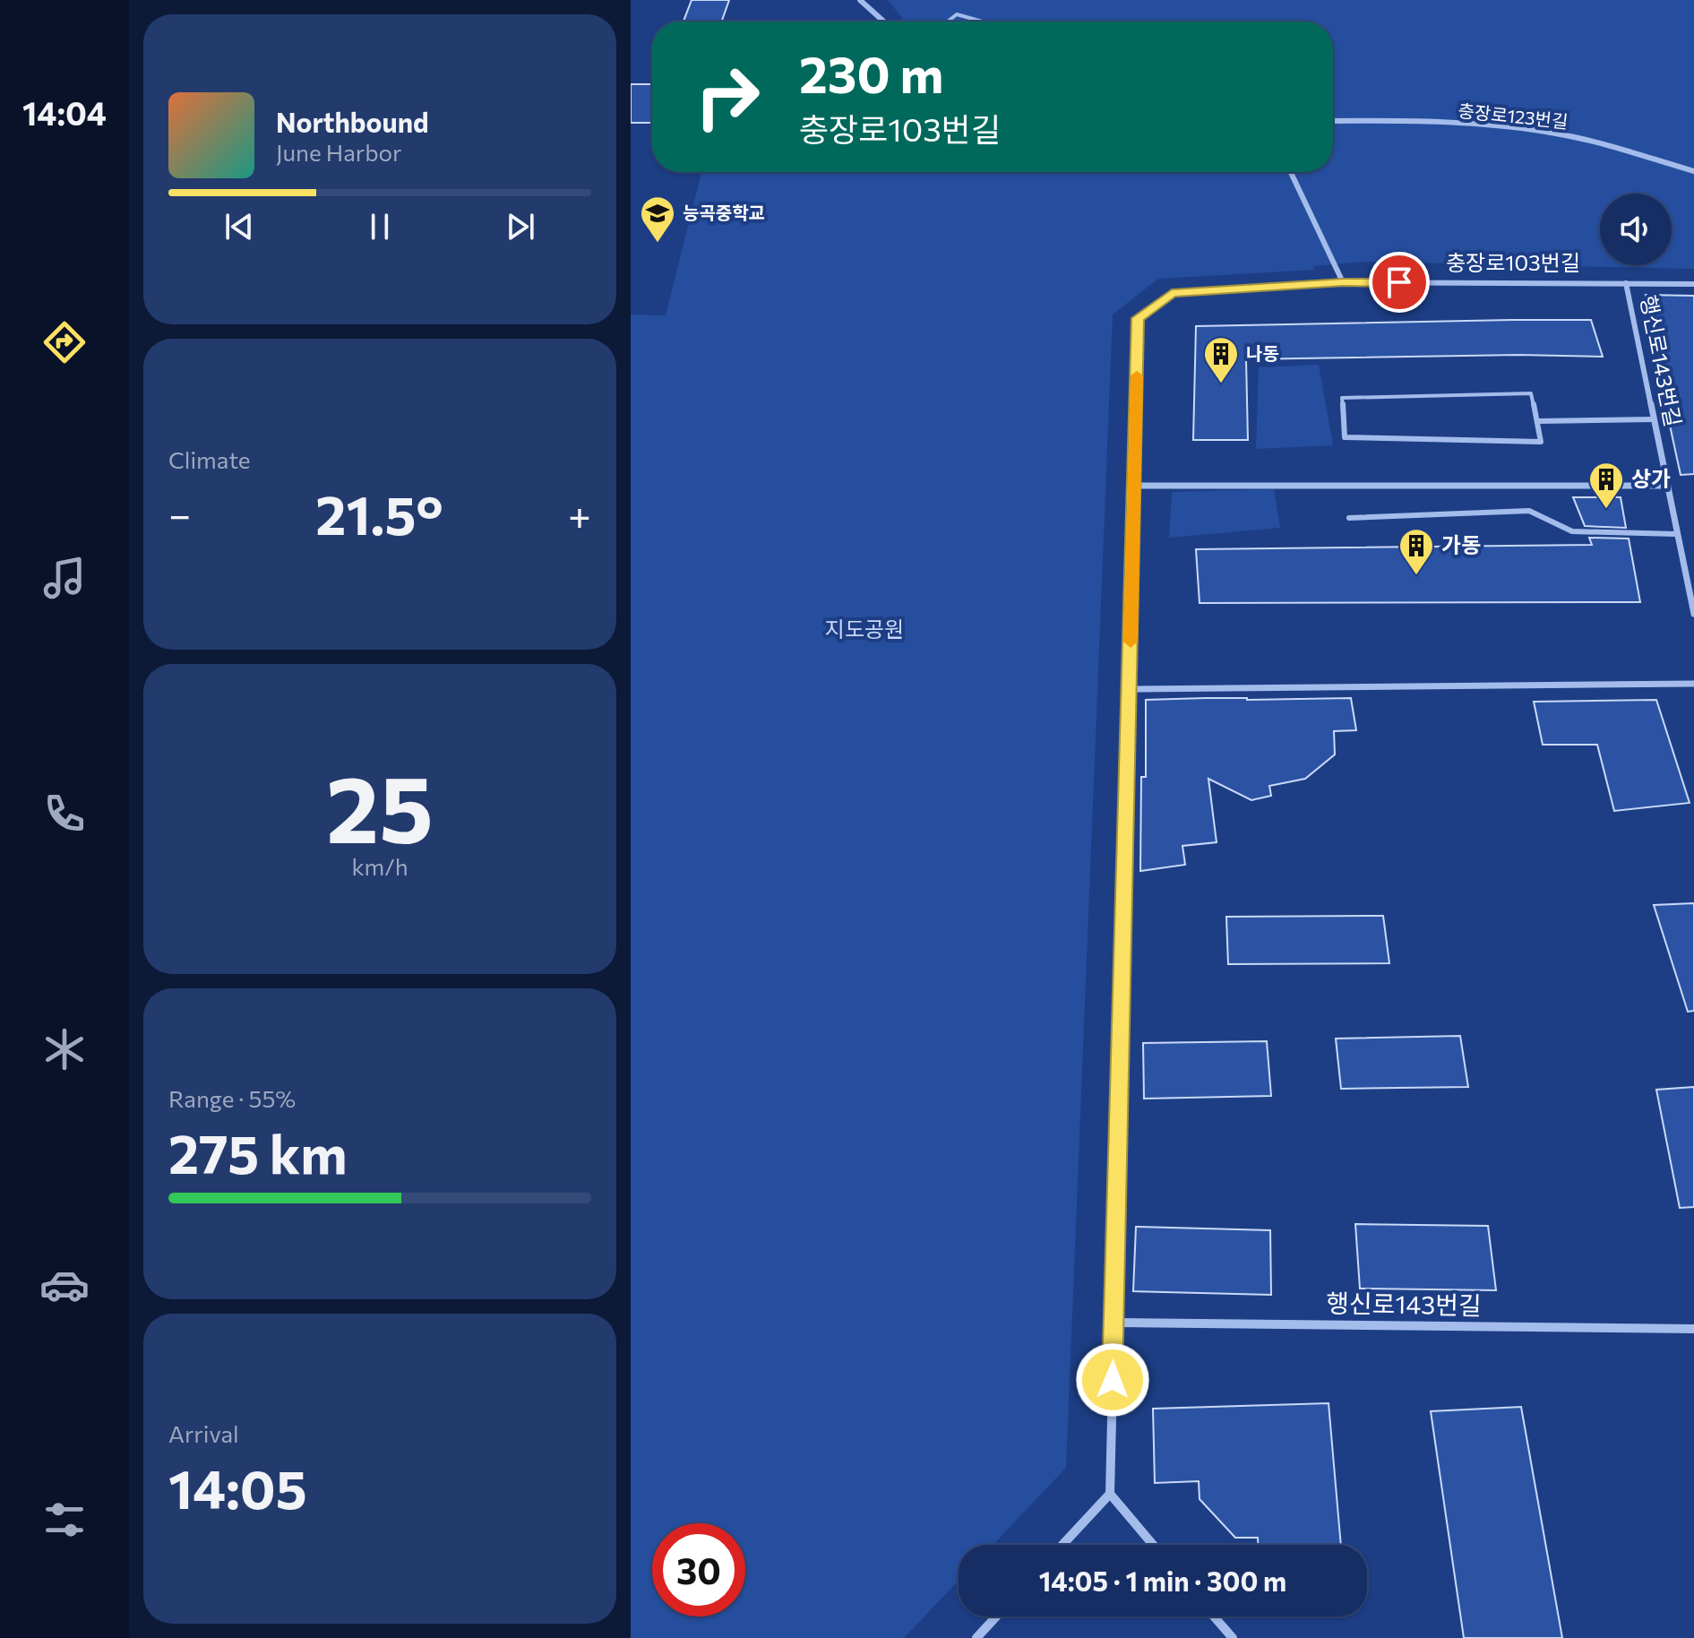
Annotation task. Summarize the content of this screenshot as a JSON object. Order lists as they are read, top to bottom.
{
  "streets": {
    "street": ["충장로123번길", "충장로103번길", "행신로143번길"]
  },
  "crossings": [
    ["충장로103번길", "행신로143번길"]
  ],
  "parks": ["지도공원"],
  "places": {
    "school or university": ["능곡중학교"],
    "building": ["나동", "상가", "가동"]
  },
  "page": {
    "tabs": "14:04",
    "turn": ["230 m", "충장로103번길"],
    "song": ["Northbound", "June Harbor"],
    "tile": [
      "Climate",
      ["25", "km/h"],
      ["Range · 55%", "275 km"],
      ["Arrival", "14:05"]
    ],
    "heat": ["−", "21.5°", "+"],
    "limit": "30",
    "trip": "14:05 · 1 min · 300 m"
  }
}
